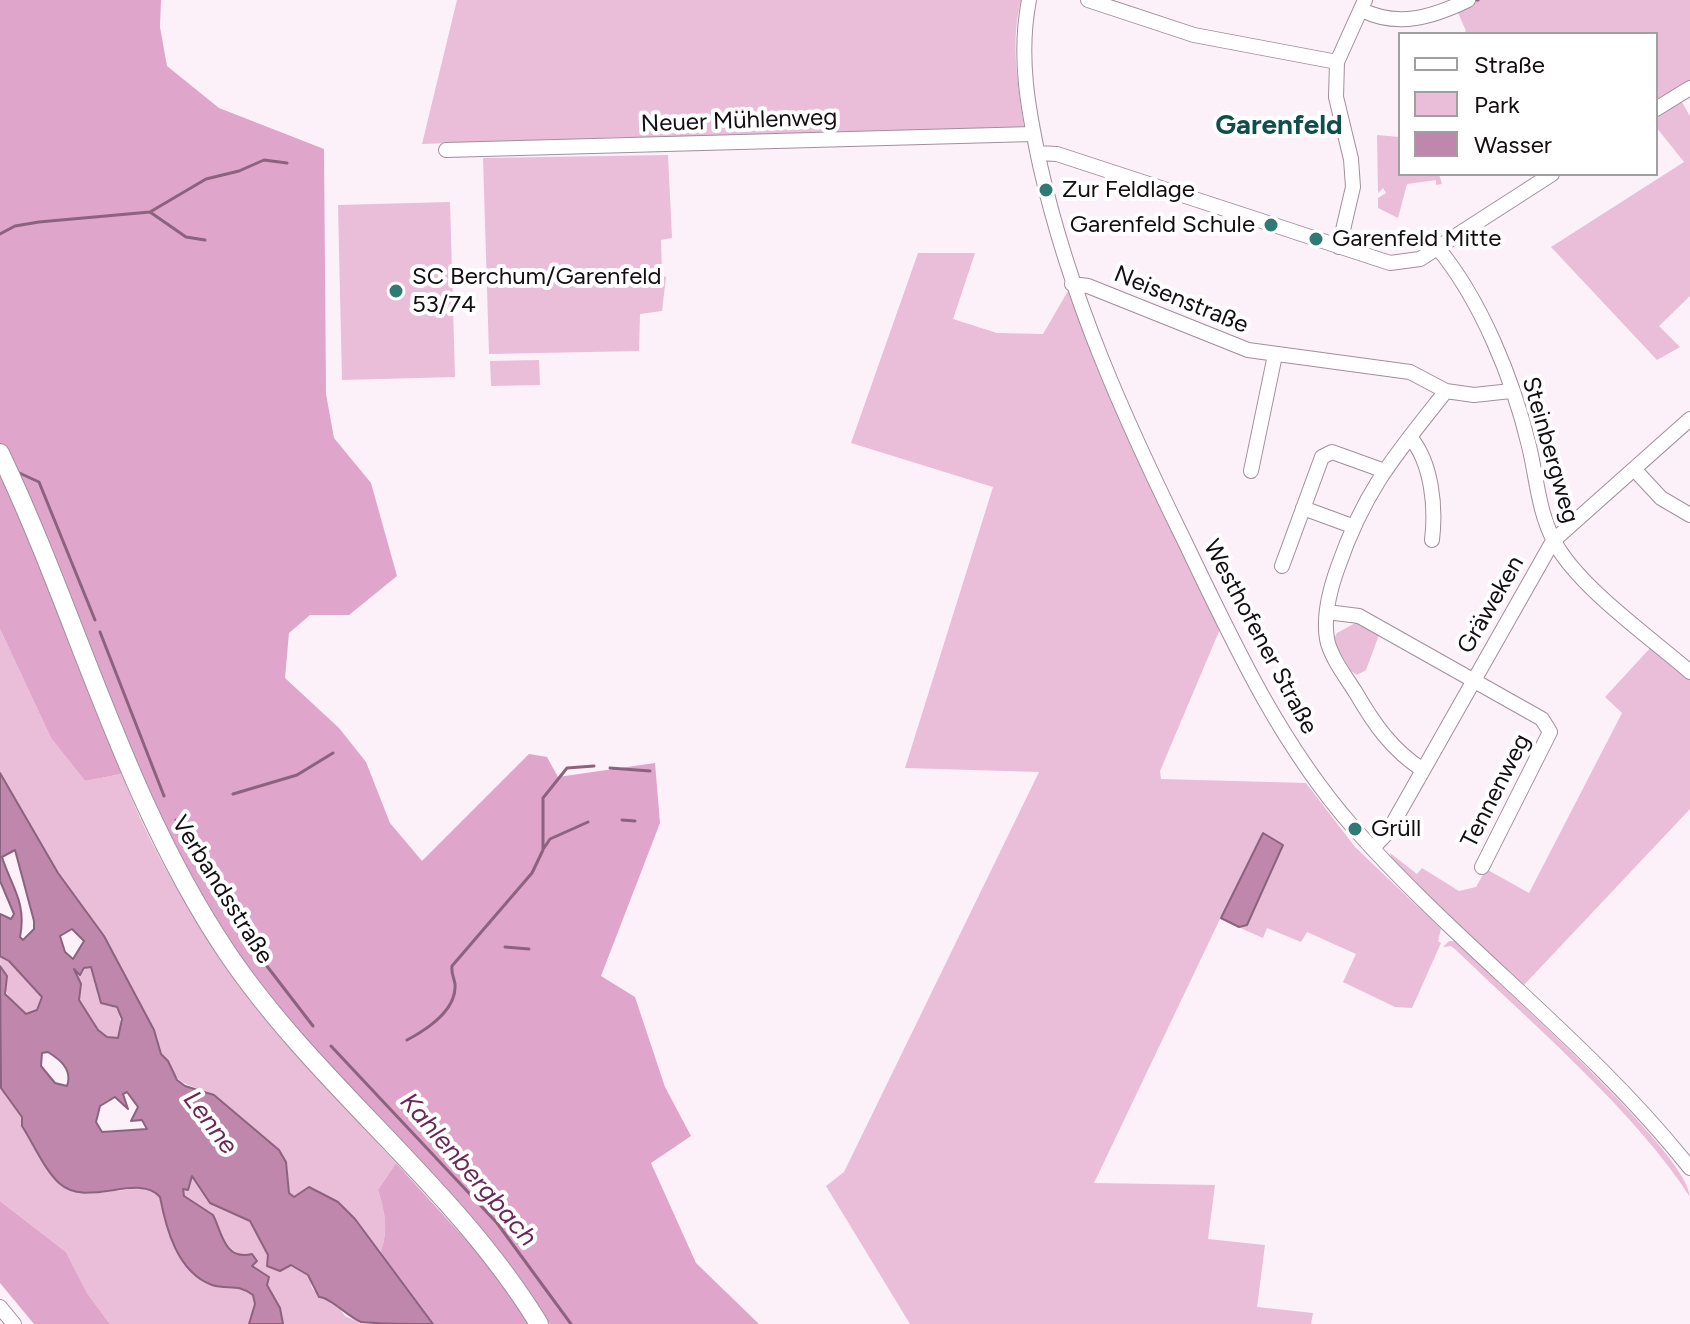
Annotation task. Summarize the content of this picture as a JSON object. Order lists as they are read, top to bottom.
{
  "streets": {
    "main road": ["Verbandsstraße"],
    "street": [
      "Neuer Mühlenweg",
      "Neisenstraße",
      "Steinbergweg",
      "Gräweken",
      "Westhofener Straße",
      "Tennenweg"
    ]
  },
  "crossings": [
    ["Neuer Mühlenweg", "Westhofener Straße"],
    ["Neisenstraße", "Steinbergweg"],
    ["Neisenstraße", "Westhofener Straße"],
    ["Steinbergweg", "Gräweken"],
    ["Gräweken", "Westhofener Straße"],
    ["Gräweken", "Tennenweg"]
  ],
  "districts": ["Garenfeld"],
  "water": ["Lenne", "Kahlenbergbach"],
  "places": [
    "Zur Feldlage",
    "Garenfeld Schule",
    "Garenfeld Mitte",
    "SC Berchum/Garenfeld 53/74",
    "Grüll"
  ],
  "legend": ["Straße", "Park", "Wasser"]
}
